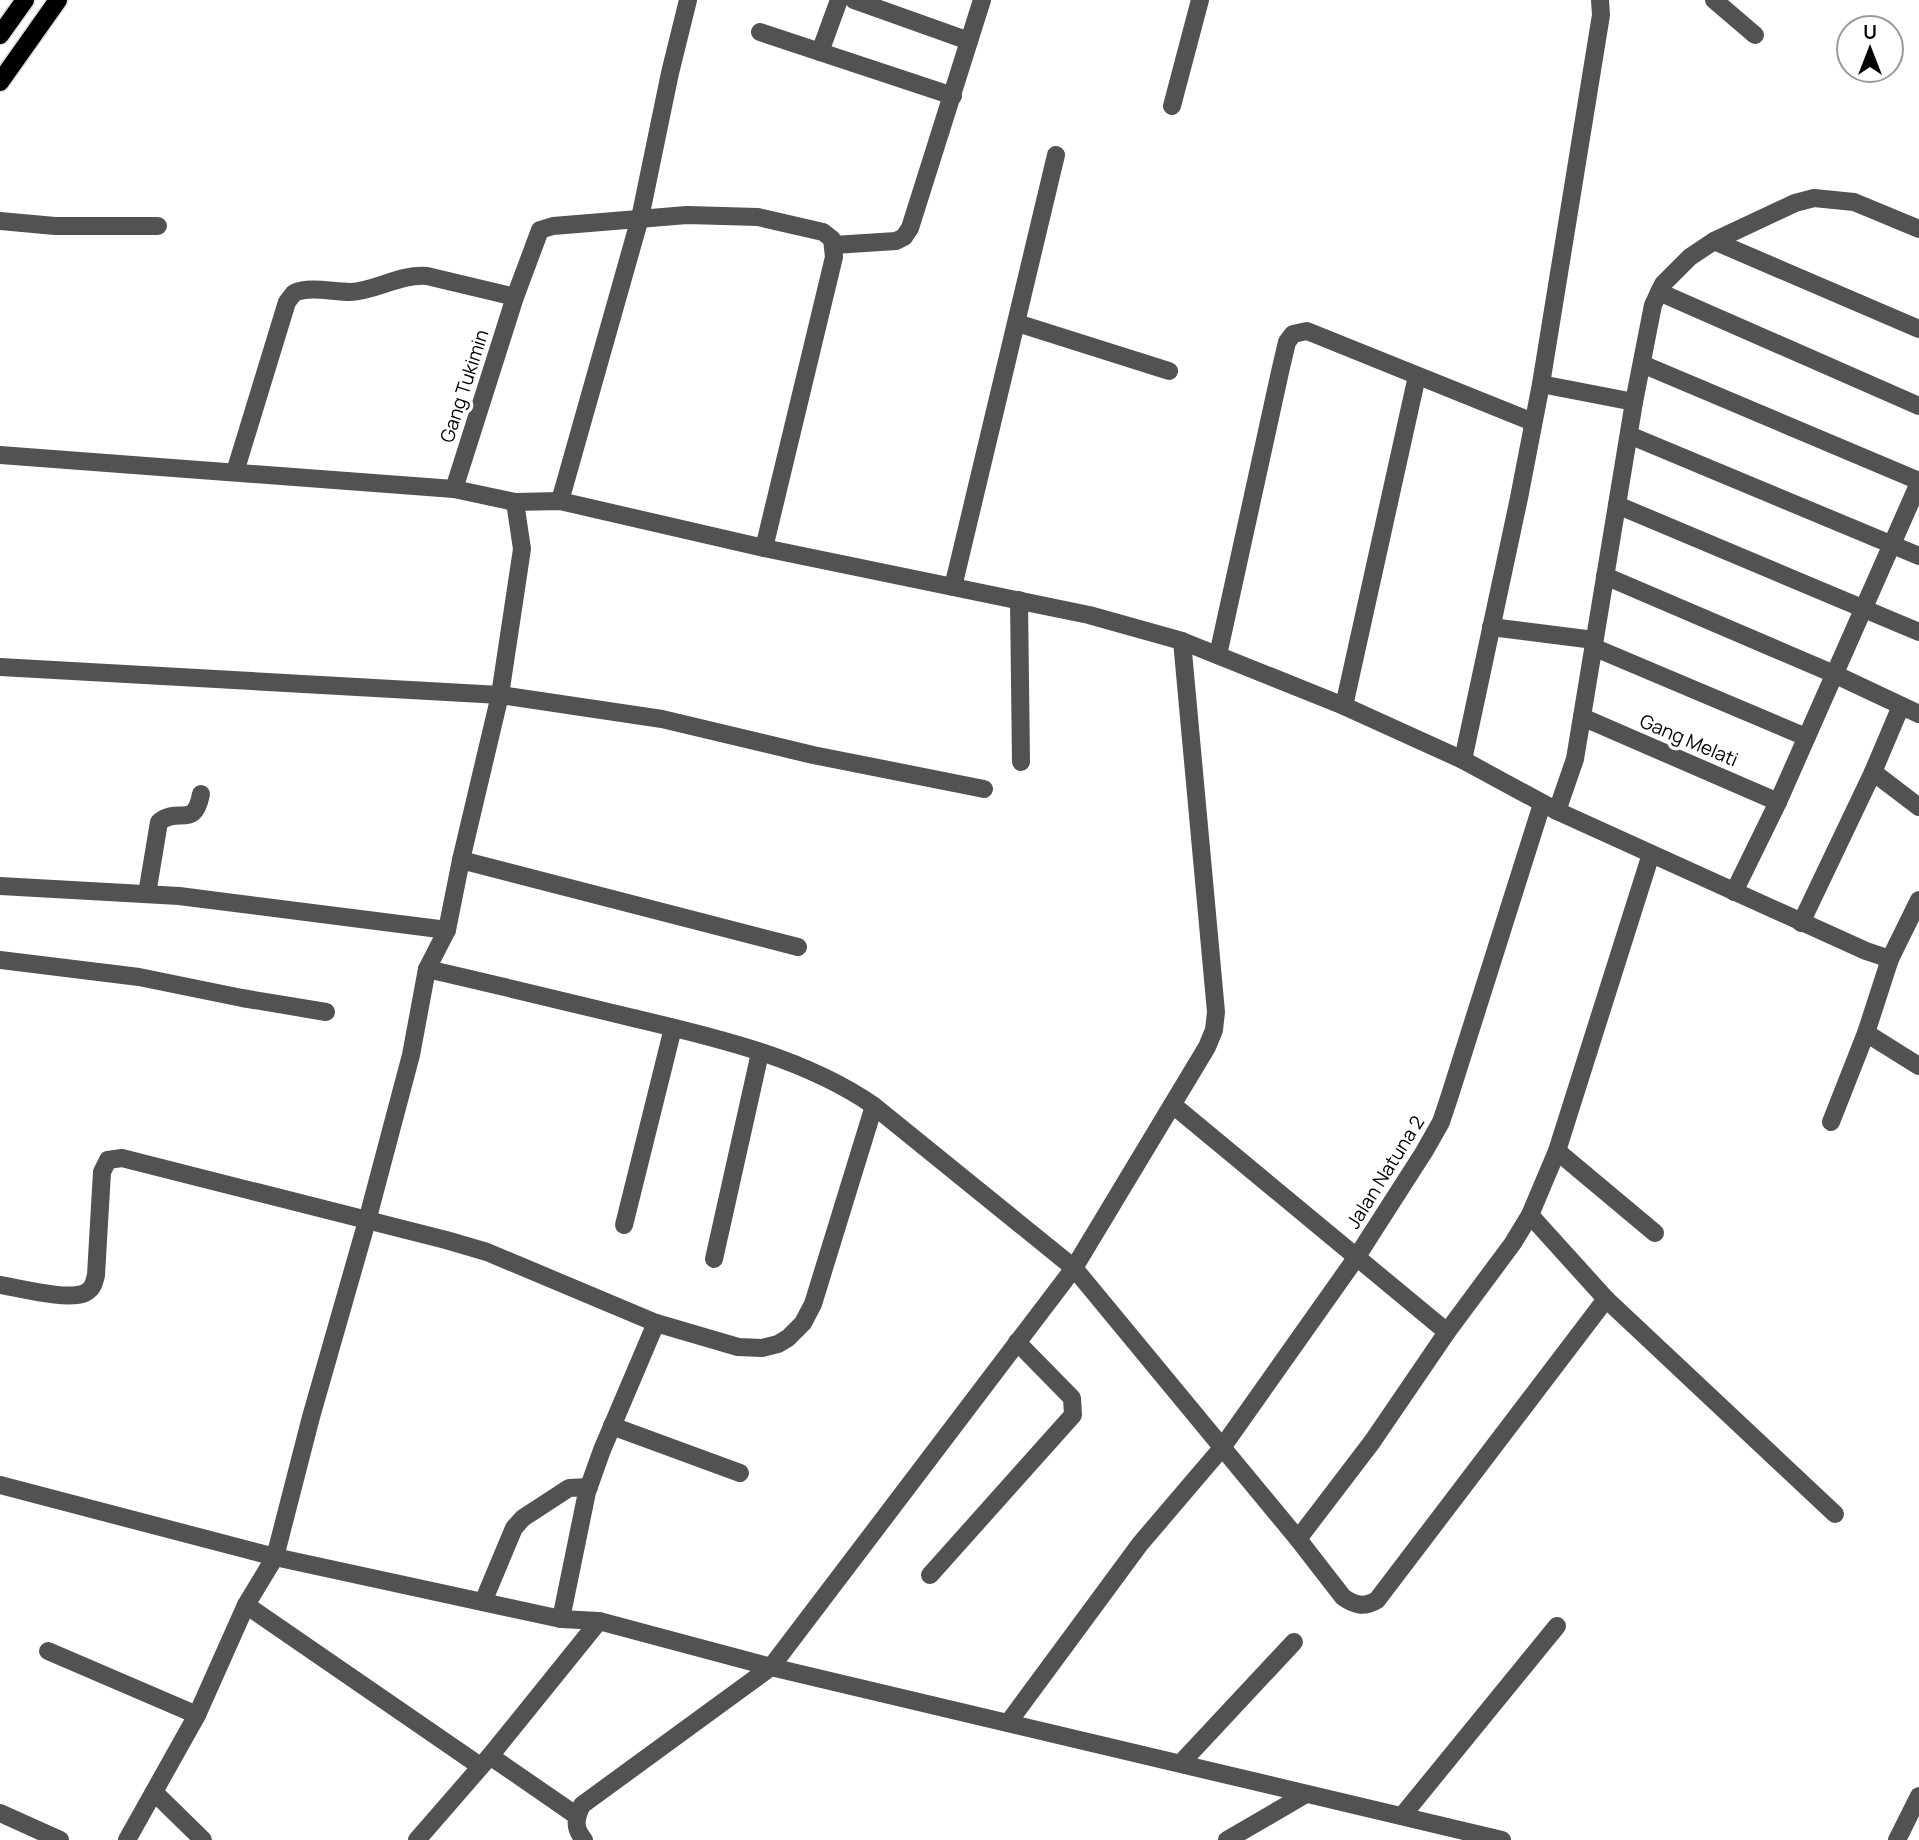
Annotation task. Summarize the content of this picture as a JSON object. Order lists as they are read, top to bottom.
{
  "streets": {
    "street": ["Gang Tukimin", "Gang Melati", "Jalan Natuna 2"]
  },
  "crossings": [
    ["Gang Melati", "Jalan Natuna 2"]
  ],
  "north": "top"
}
